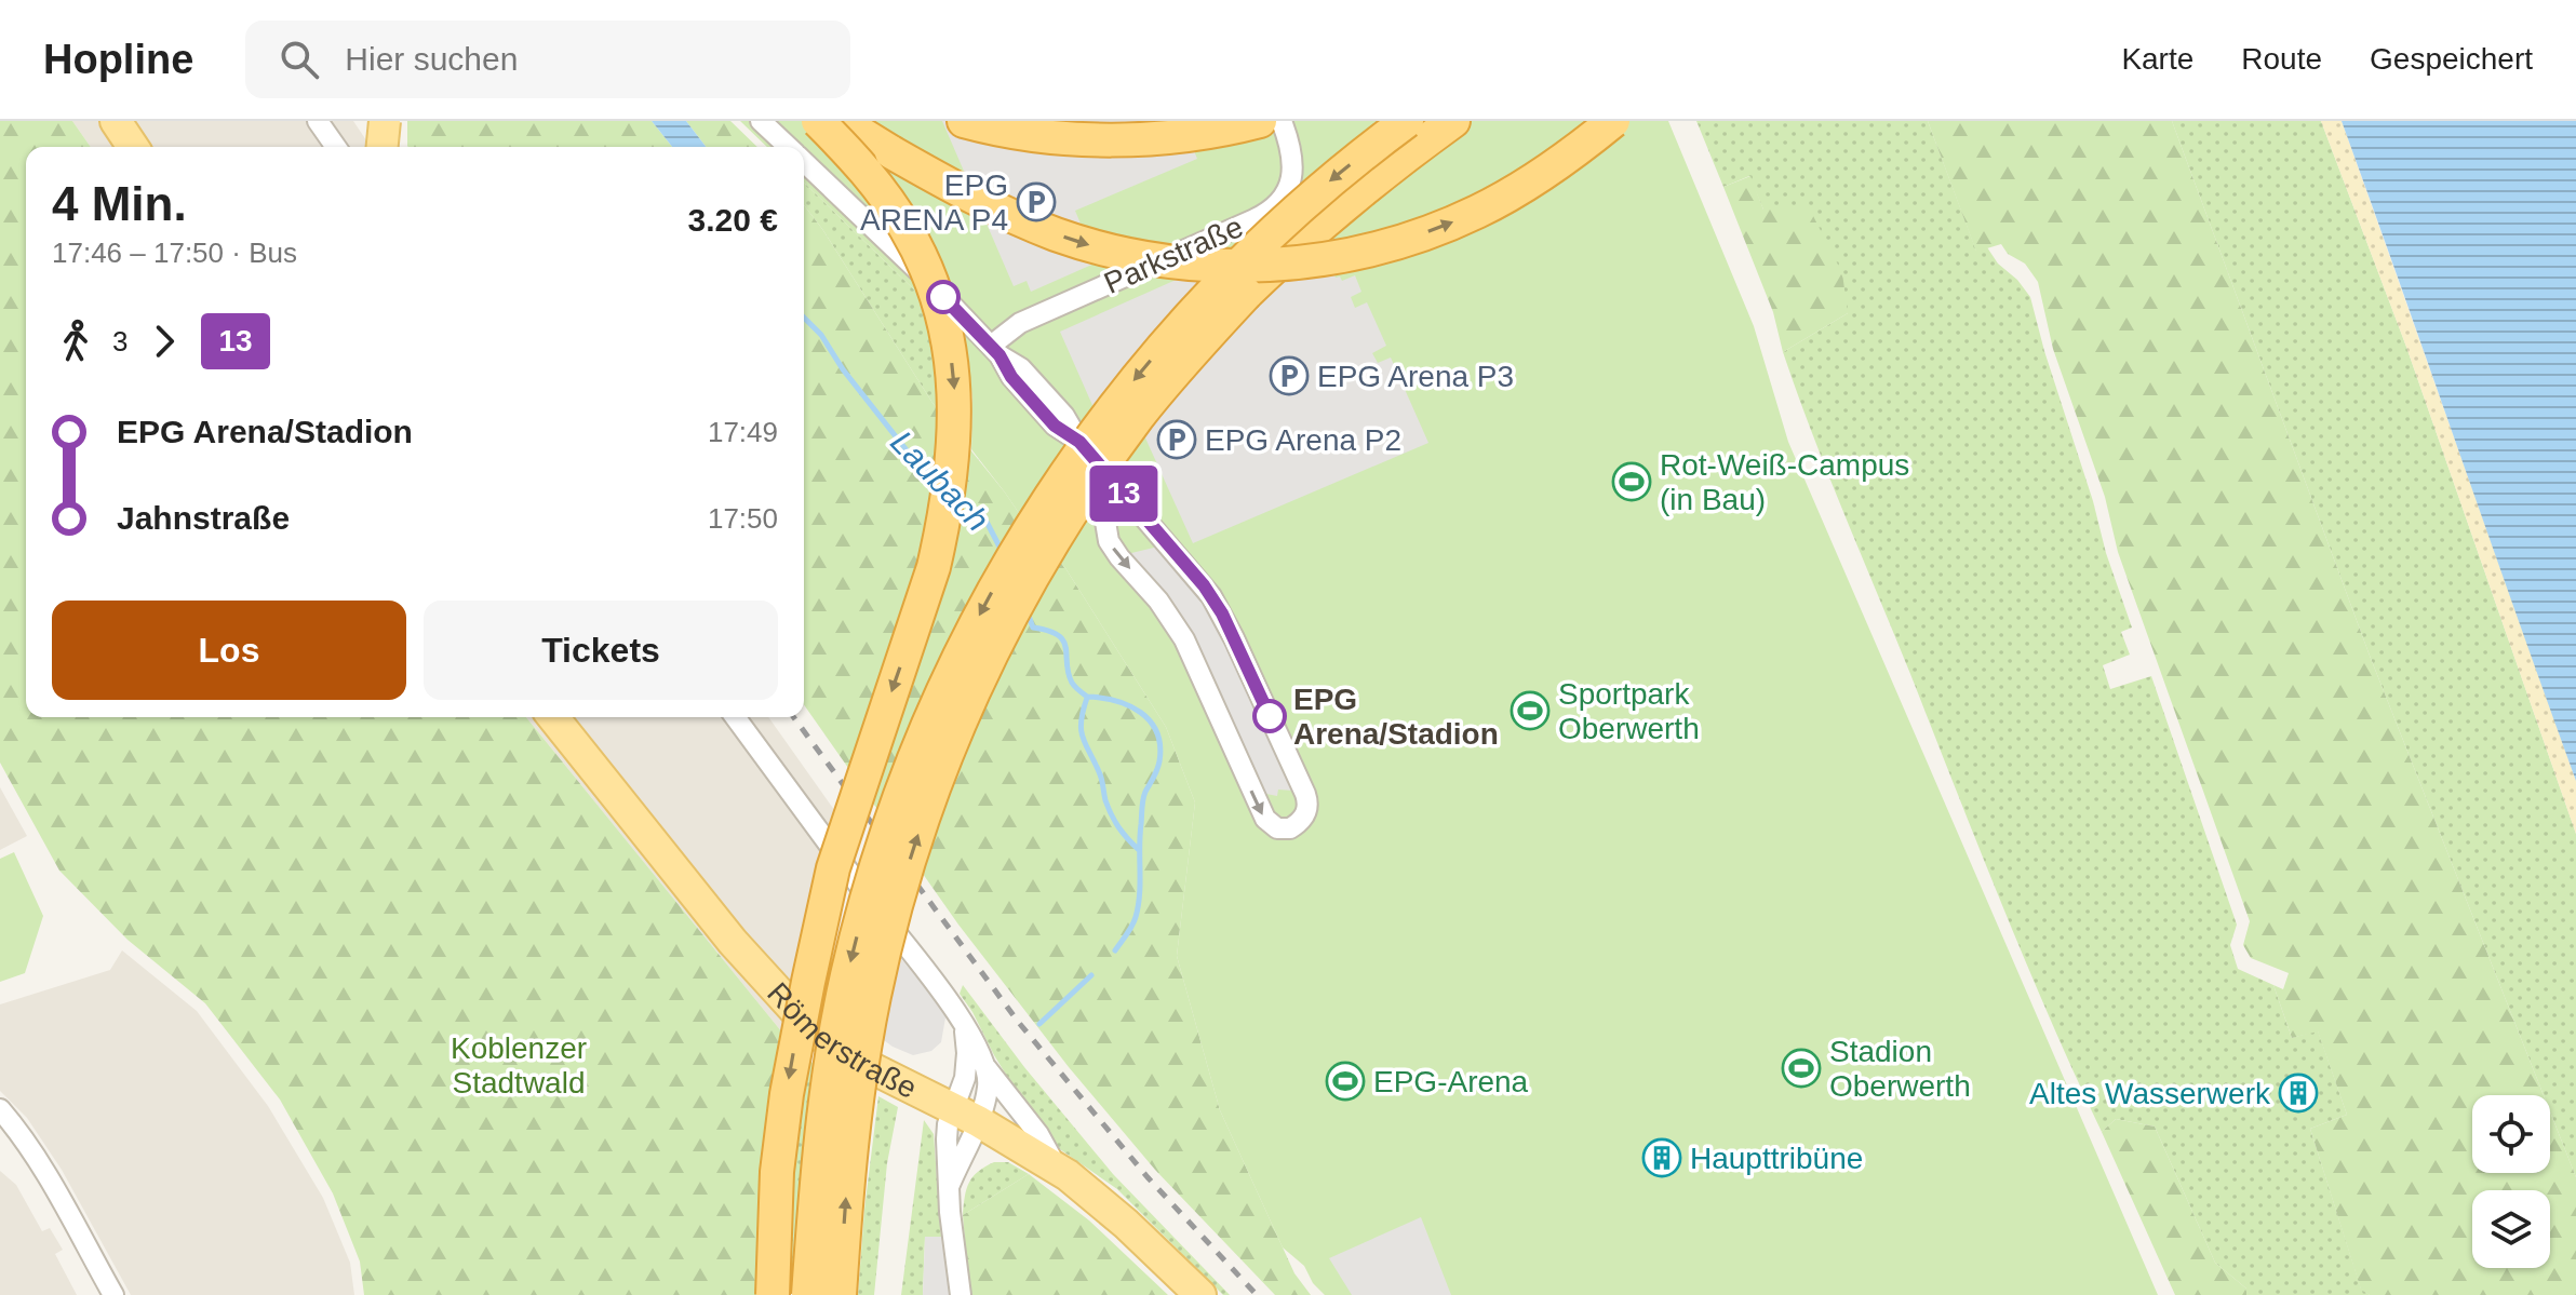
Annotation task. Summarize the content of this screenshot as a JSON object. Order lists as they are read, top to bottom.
{
  "streets": {
    "main road": ["Römerstraße"],
    "street": ["Parkstraße"]
  },
  "water": ["Laubach"],
  "parks": ["Koblenzer Stadtwald"],
  "places": {
    "parking": ["EPG ARENA P4", "EPG Arena P3", "EPG Arena P2"],
    "sports": [
      "Rot-Weiß-Campus (in Bau)",
      "Sportpark Oberwerth",
      "Stadion Oberwerth",
      "EPG-Arena"
    ],
    "other": ["EPG Arena/Stadion"],
    "building": ["Altes Wasserwerk", "Haupttribüne"]
  },
  "lines": ["bus line 13"],
  "page": {
    "header": "Hopline",
    "search": "Hier suchen",
    "nav": ["Karte", "Route", "Gespeichert"],
    "on_map": "13",
    "heading": ["4 Min.", "17:46 – 17:50 · Bus", "3.20 €"],
    "legs": ["3", "13"],
    "list": [
      {
        "name": "EPG Arena/Stadion",
        "value": "17:49"
      },
      {
        "name": "Jahnstraße",
        "value": "17:50"
      }
    ],
    "buttons": ["Los", "Tickets"]
  }
}
